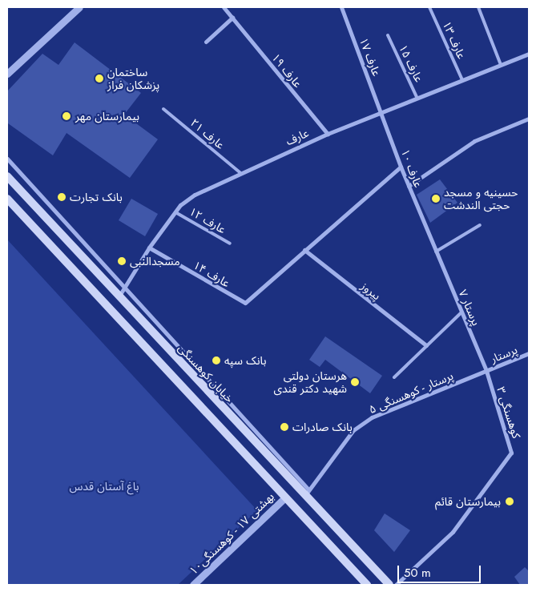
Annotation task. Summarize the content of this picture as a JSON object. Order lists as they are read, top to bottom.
{
  "streets": {
    "main road": ["خیابان کوهسنگی"],
    "street": [
      "عارف ۱۷",
      "عارف ۱۹",
      "عارف",
      "عارف ۱۰",
      "عارف ۱۴",
      "پیروز",
      "پرستار ۷",
      "پرستار",
      "پرستار - کوهسنگی ۵",
      "کوهسنگی ۳",
      "بهشتی ۱۷ - کوهسنگی۱۰"
    ],
    "lane": [
      "عارف ۱۳",
      "عارف ۱۵",
      "عارف ۲۱",
      "عارف ۱۲"
    ]
  },
  "crossings": [
    ["عارف ۱۳", "عارف"],
    ["عارف ۱۷", "عارف"],
    ["عارف ۱۷", "عارف ۱۰"],
    ["عارف ۱۵", "عارف"],
    ["عارف ۱۹", "عارف"],
    ["عارف ۲۱", "عارف"],
    ["عارف", "عارف ۱۰"],
    ["عارف", "عارف ۱۲"],
    ["عارف", "عارف ۱۴"],
    ["عارف", "خیابان کوهسنگی"],
    ["عارف ۱۰", "پرستار ۷"],
    ["عارف ۱۴", "پیروز"],
    ["پرستار ۷", "پرستار"],
    ["پرستار ۷", "پرستار - کوهسنگی ۵"],
    ["پرستار ۷", "کوهسنگی ۳"],
    ["پرستار", "پرستار - کوهسنگی ۵"],
    ["پرستار", "کوهسنگی ۳"],
    ["خیابان کوهسنگی", "پرستار - کوهسنگی ۵"],
    ["پرستار - کوهسنگی ۵", "کوهسنگی ۳"]
  ],
  "parks": ["باغ آستان قدس"],
  "places": [
    "ساختمان پزشکان فراز",
    "بیمارستان مهر",
    "بانک تجارت",
    "حسینیه و مسجد حجتی الندشت",
    "مسجدالنبی",
    "بانک سپه",
    "هرستان دولتی شهید دکتر قندی",
    "بانک صادرات",
    "بیمارستان قائم"
  ],
  "scale_bar": "50 m"
}
